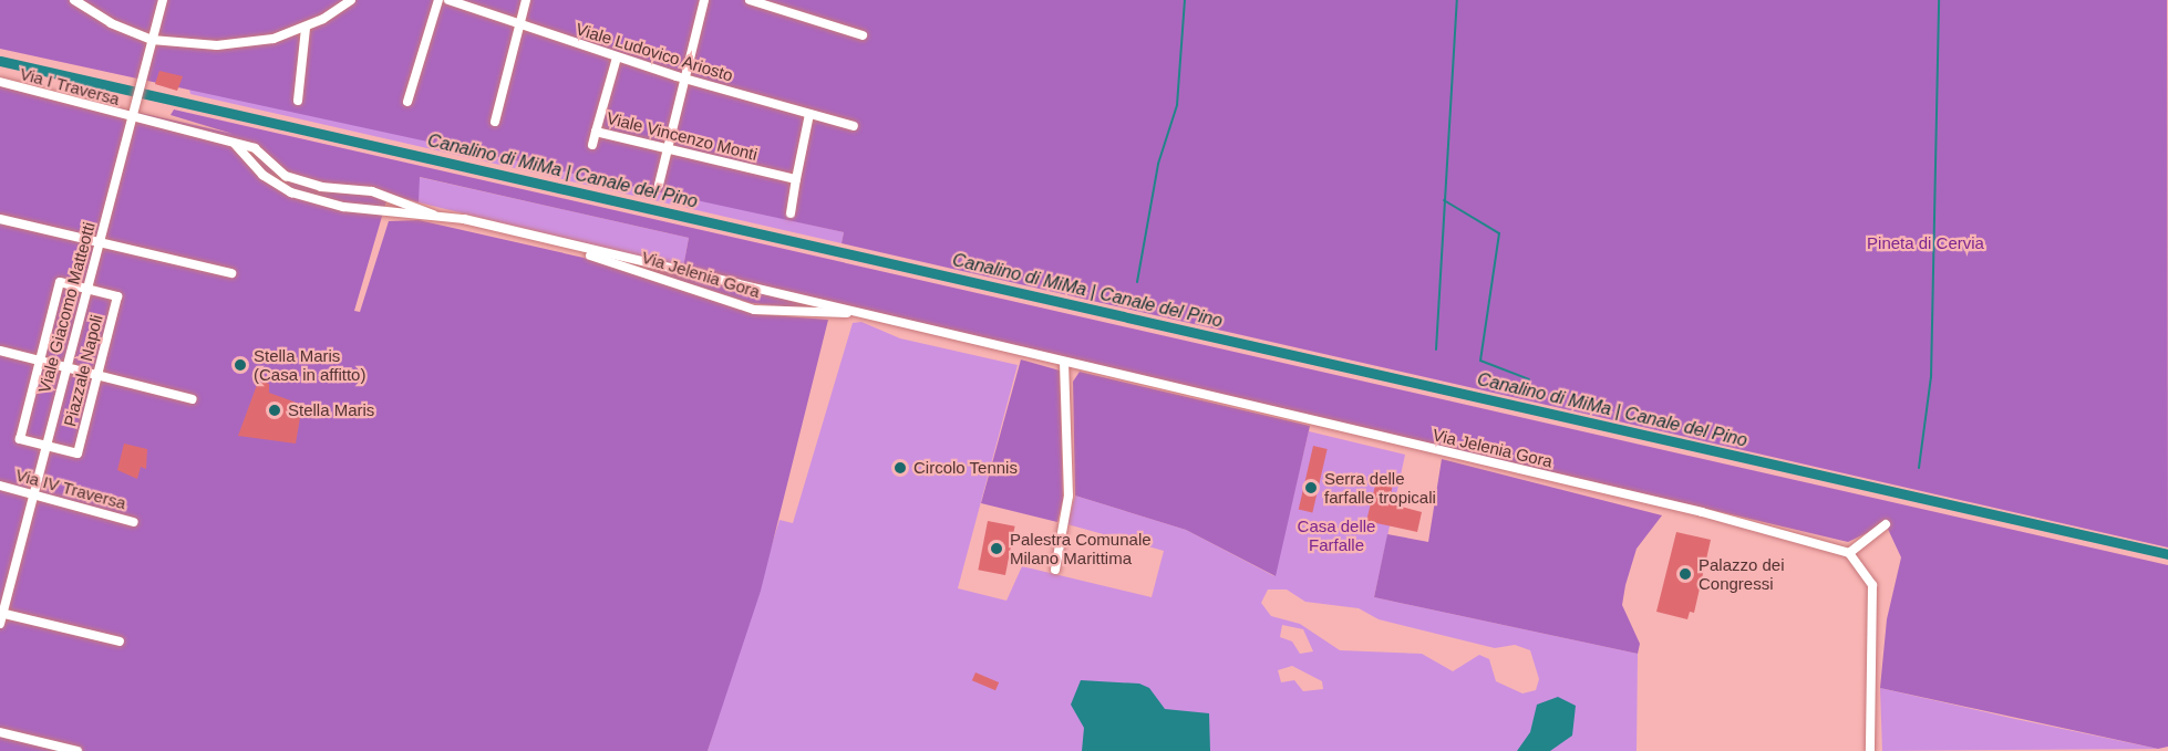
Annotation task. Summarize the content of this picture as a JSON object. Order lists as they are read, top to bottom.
{
  "streets": {
    "street": [
      "Viale Ludovico Ariosto",
      "Via I Traversa",
      "Viale Vincenzo Monti",
      "Via Jelenia Gora",
      "Viale Giacomo Matteotti",
      "Piazzale Napoli",
      "Via IV Traversa"
    ]
  },
  "crossings": [
    ["Viale Ludovico Ariosto", "Viale Vincenzo Monti"],
    ["Via I Traversa", "Via Jelenia Gora"],
    ["Via I Traversa", "Viale Giacomo Matteotti"],
    ["Via Jelenia Gora", "Viale Giacomo Matteotti"],
    ["Viale Giacomo Matteotti", "Piazzale Napoli"],
    ["Viale Giacomo Matteotti", "Via IV Traversa"]
  ],
  "water": ["Canalino di MiMa | Canale del Pino"],
  "parks": ["Pineta di Cervia", "Casa delle Farfalle"],
  "places": [
    "Stella Maris (Casa in affitto)",
    "Stella Maris",
    "Circolo Tennis",
    "Serra delle farfalle tropicali",
    "Palestra Comunale Milano Marittima",
    "Palazzo dei Congressi"
  ]
}
